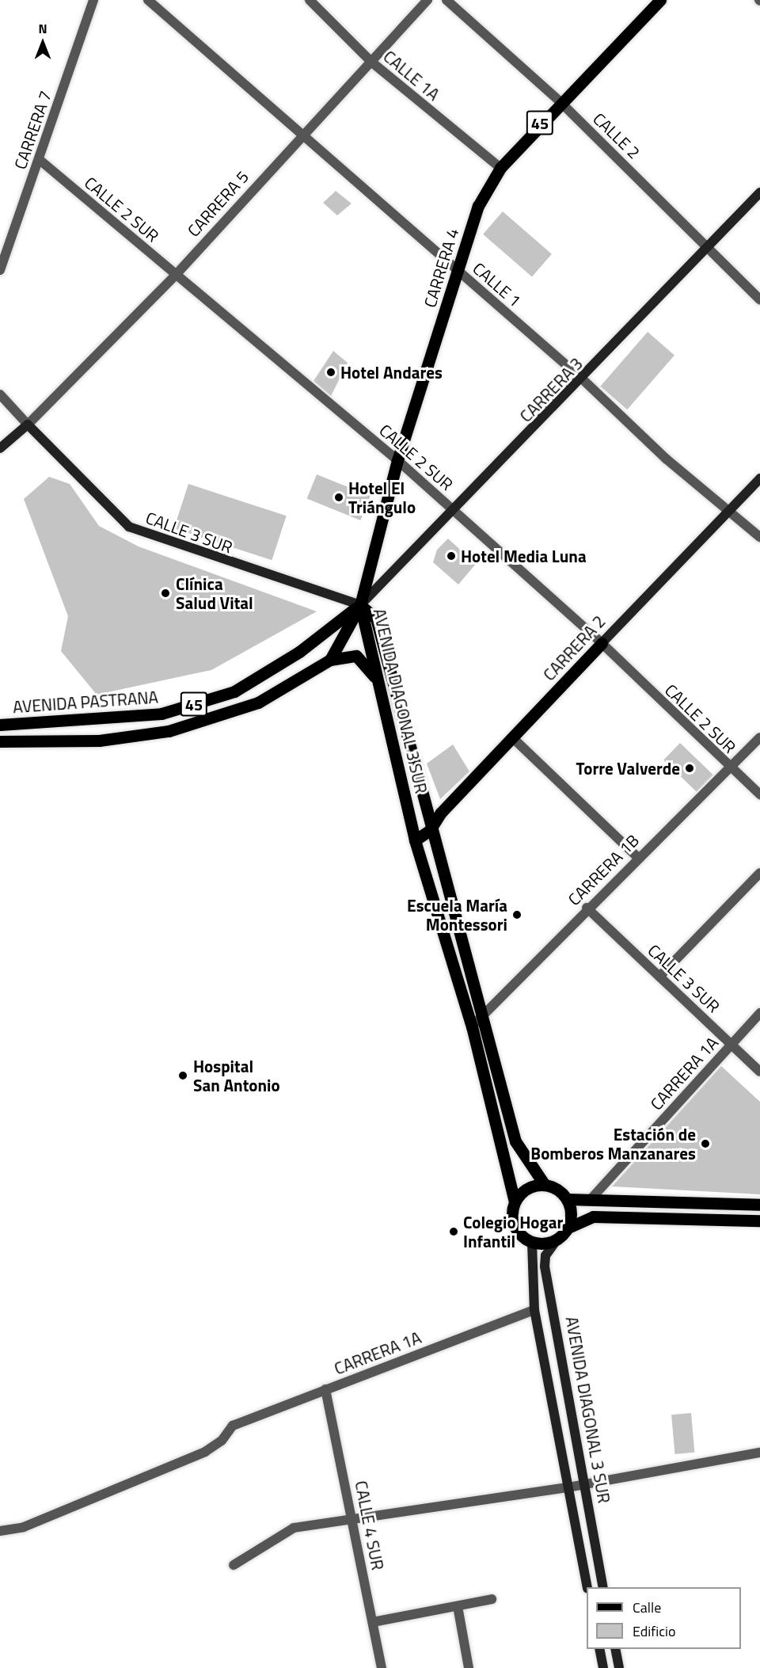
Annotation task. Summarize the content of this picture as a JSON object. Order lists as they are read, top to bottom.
{
  "streets": {
    "main road": [
      "45",
      "CARRERA 4",
      "CARRERA 3",
      "CALLE 3 SUR",
      "CARRERA 2",
      "AVENIDA DIAGONAL 3 SUR",
      "AVENIDA PASTRANA"
    ],
    "street": [
      "CALLE 1A",
      "CARRERA 7",
      "CALLE 2",
      "CARRERA 5",
      "CALLE 2 SUR",
      "CALLE 1",
      "CARRERA 1B",
      "CARRERA 1A",
      "CALLE 4 SUR"
    ]
  },
  "crossings": [
    ["CALLE 1A", "CARRERA 5"],
    ["CALLE 1A", "CARRERA 4"],
    ["CARRERA 7", "CALLE 2 SUR"],
    ["CALLE 2", "CARRERA 4"],
    ["CALLE 2", "CARRERA 3"],
    ["CARRERA 5", "CALLE 2 SUR"],
    ["CARRERA 5", "CALLE 1"],
    ["CARRERA 5", "CALLE 3 SUR"],
    ["CALLE 2 SUR", "CARRERA 4"],
    ["CALLE 2 SUR", "CARRERA 3"],
    ["CALLE 2 SUR", "CARRERA 2"],
    ["CALLE 2 SUR", "CARRERA 1B"],
    ["CARRERA 4", "CALLE 1"],
    ["CARRERA 4", "CARRERA 3"],
    ["CARRERA 4", "CALLE 3 SUR"],
    ["CARRERA 4", "AVENIDA DIAGONAL 3 SUR"],
    ["CARRERA 4", "AVENIDA PASTRANA"],
    ["CALLE 1", "CARRERA 3"],
    ["CALLE 1", "CARRERA 2"],
    ["CARRERA 3", "CALLE 3 SUR"],
    ["CARRERA 3", "AVENIDA DIAGONAL 3 SUR"],
    ["CARRERA 3", "AVENIDA PASTRANA"],
    ["CALLE 3 SUR", "AVENIDA DIAGONAL 3 SUR"],
    ["CALLE 3 SUR", "AVENIDA PASTRANA"],
    ["CALLE 3 SUR", "CARRERA 1B"],
    ["CALLE 3 SUR", "CARRERA 1A"],
    ["CARRERA 2", "AVENIDA DIAGONAL 3 SUR"],
    ["AVENIDA DIAGONAL 3 SUR", "AVENIDA PASTRANA"],
    ["AVENIDA DIAGONAL 3 SUR", "CARRERA 1B"],
    ["AVENIDA DIAGONAL 3 SUR", "CARRERA 1A"],
    ["CARRERA 1A", "CALLE 4 SUR"]
  ],
  "places": [
    "Hotel Andares",
    "Hotel El Triángulo",
    "Hotel Media Luna",
    "Clínica Salud Vital",
    "Torre Valverde",
    "Escuela María Montessori",
    "Hospital San Antonio",
    "Estación de Bomberos Manzanares",
    "Colegio Hogar Infantil"
  ],
  "legend": ["Calle", "Edificio"],
  "north": "top"
}
